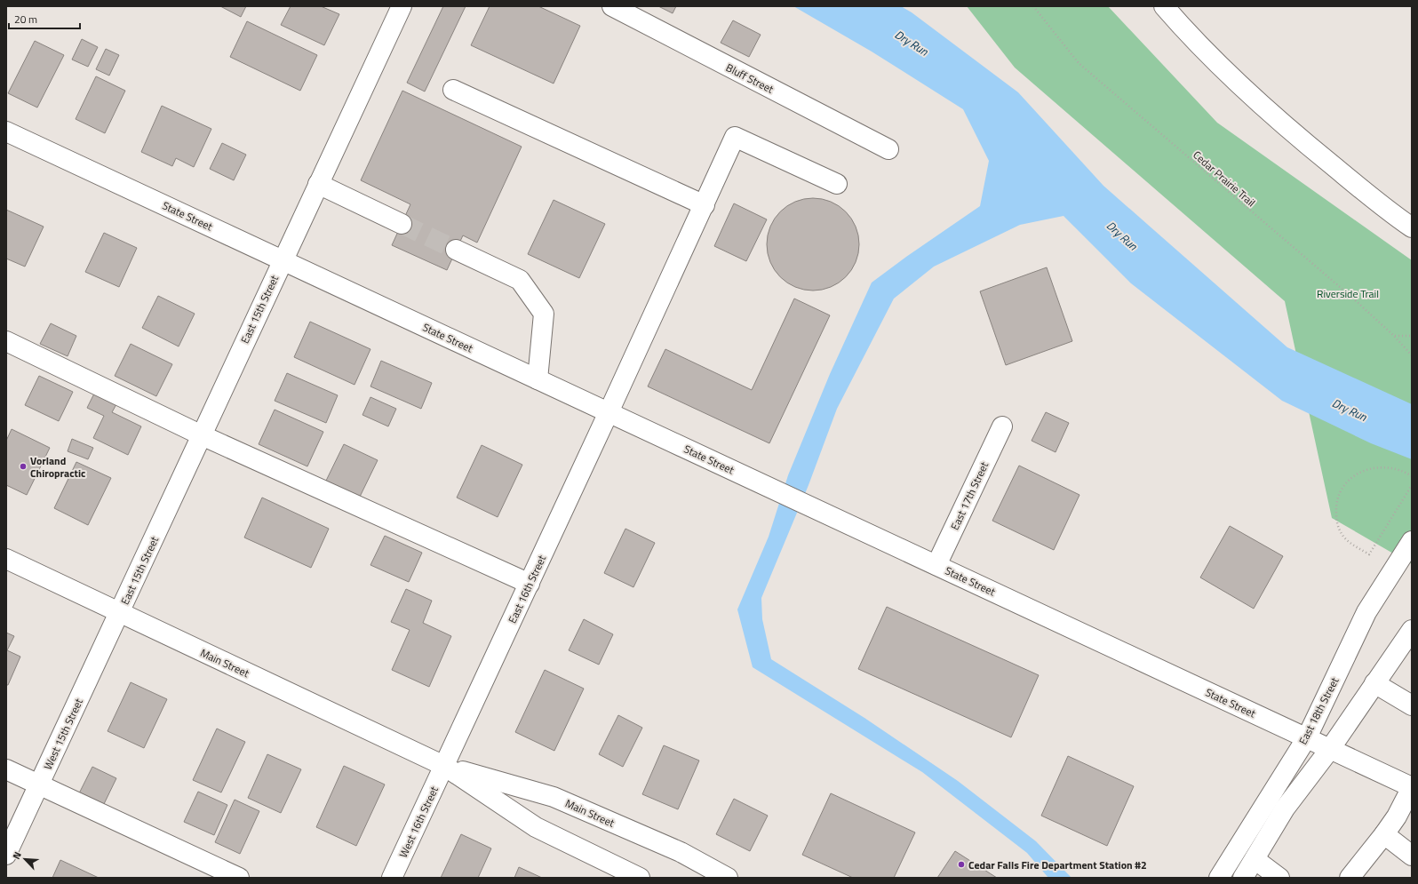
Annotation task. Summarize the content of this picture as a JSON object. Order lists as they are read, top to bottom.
{
  "streets": {
    "main road": [
      "Bluff Street",
      "State Street",
      "East 15th Street",
      "East 17th Street",
      "East 16th Street",
      "Main Street",
      "East 18th Street",
      "West 15th Street",
      "West 16th Street"
    ],
    "path": ["Cedar Prairie Trail"]
  },
  "crossings": [
    ["State Street", "East 15th Street"],
    ["State Street", "East 17th Street"],
    ["State Street", "East 16th Street"],
    ["State Street", "East 18th Street"],
    ["East 15th Street", "Main Street"],
    ["East 15th Street", "West 15th Street"],
    ["East 16th Street", "Main Street"],
    ["East 16th Street", "West 16th Street"],
    ["Main Street", "West 15th Street"],
    ["Main Street", "West 16th Street"]
  ],
  "water": ["Dry Run"],
  "parks": ["Riverside Trail"],
  "places": ["Vorland Chiropractic", "Cedar Falls Fire Department Station #2"],
  "scale_bar": "20 m",
  "north": "top left"
}
